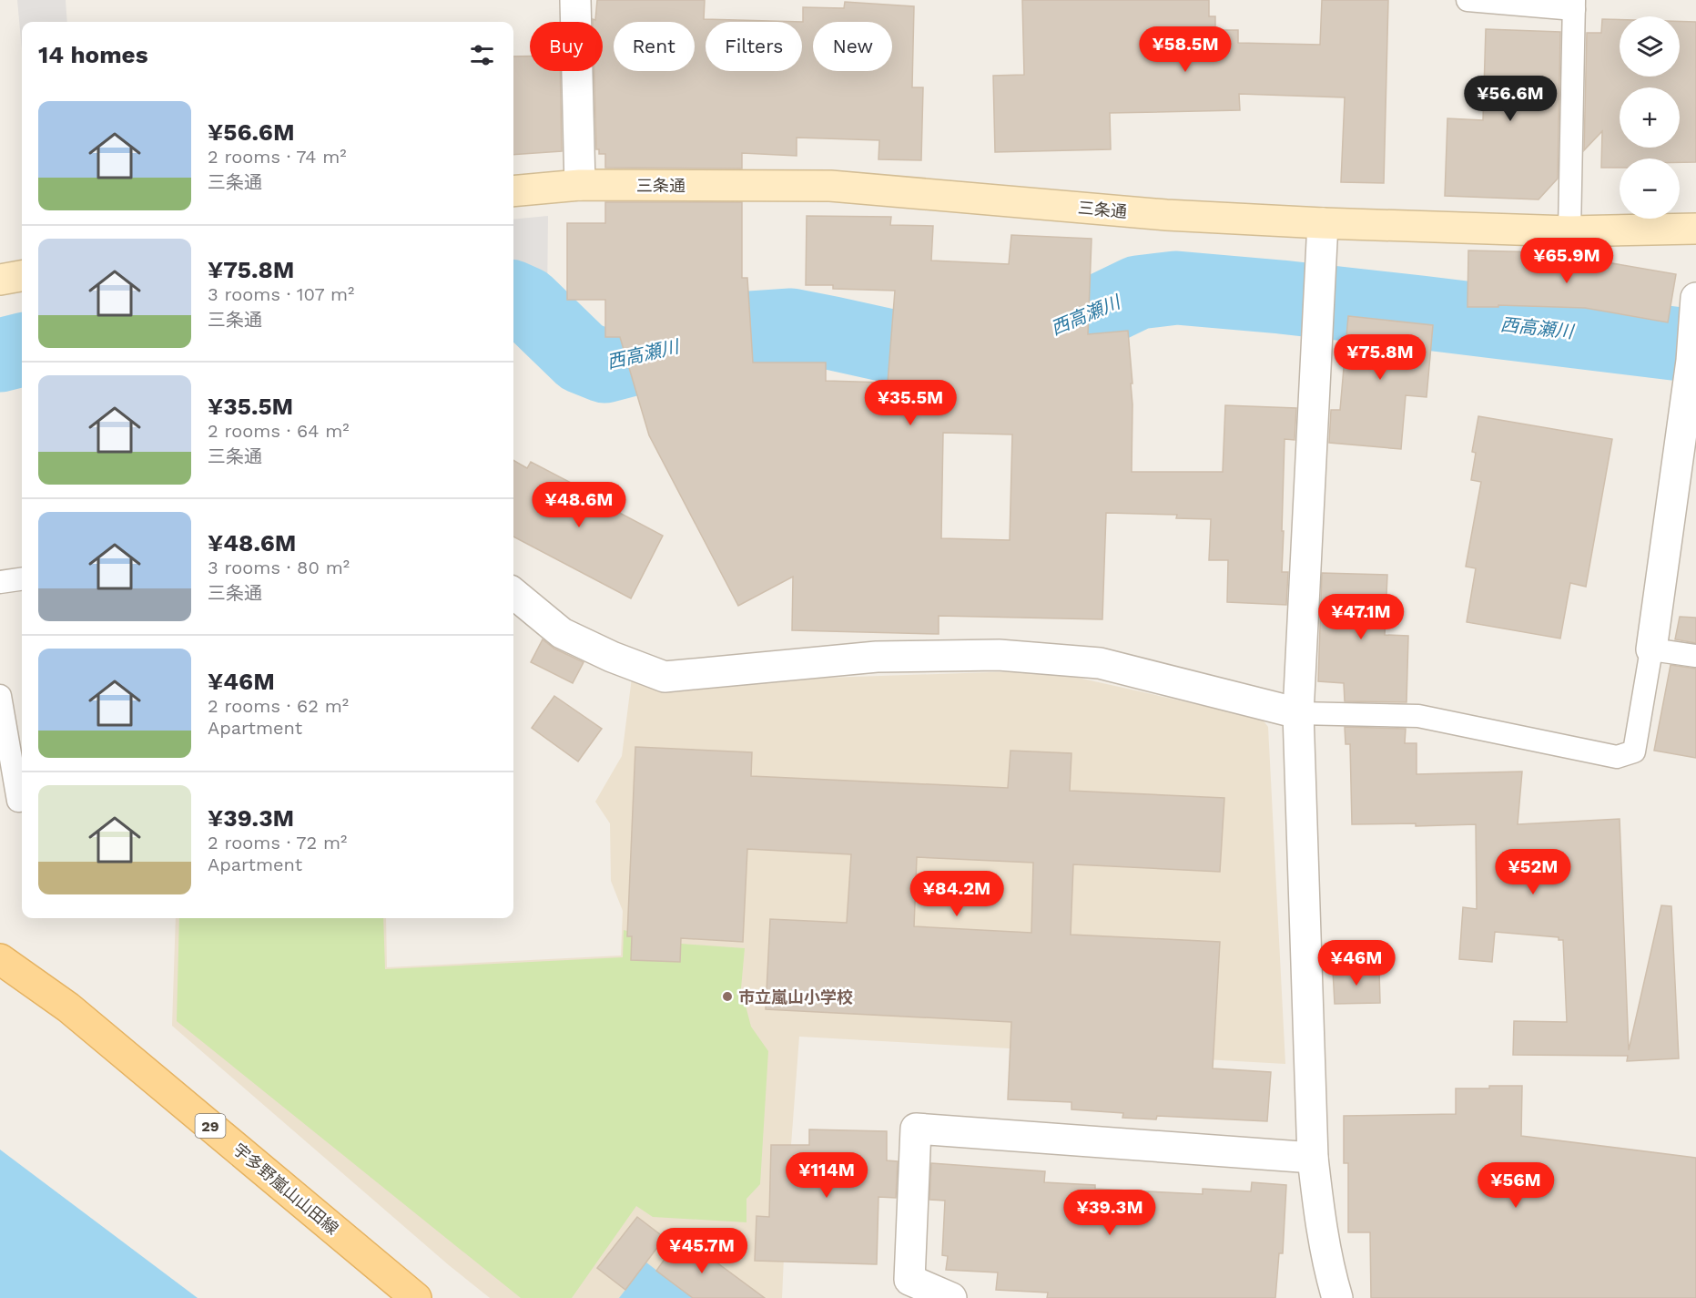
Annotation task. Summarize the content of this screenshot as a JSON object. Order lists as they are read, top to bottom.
{
  "streets": {
    "main road": ["三条通", "29", "宇多野嵐山山田線"]
  },
  "water": ["西高瀬川"],
  "places": ["市立嵐山小学校"],
  "page": {
    "map_buttons": ["+", "−"],
    "chip": [
      "Buy",
      "Rent",
      "Filters",
      "New"
    ],
    "heading": "14 homes",
    "price": [
      "¥58.5M",
      "¥56.6M",
      "¥65.9M",
      "¥75.8M",
      "¥35.5M",
      "¥48.6M",
      "¥47.1M",
      "¥52M",
      "¥84.2M",
      "¥46M",
      "¥114M",
      "¥56M",
      "¥39.3M",
      "¥45.7M"
    ],
    "list": [
      {
        "name": "¥56.6M",
        "note": "2 rooms · 74 m² · 三条通"
      },
      {
        "name": "¥75.8M",
        "note": "3 rooms · 107 m² · 三条通"
      },
      {
        "name": "¥35.5M",
        "note": "2 rooms · 64 m² · 三条通"
      },
      {
        "name": "¥48.6M",
        "note": "3 rooms · 80 m² · 三条通"
      },
      {
        "name": "¥46M",
        "note": "2 rooms · 62 m² · Apartment"
      },
      {
        "name": "¥39.3M",
        "note": "2 rooms · 72 m² · Apartment"
      }
    ]
  }
}
